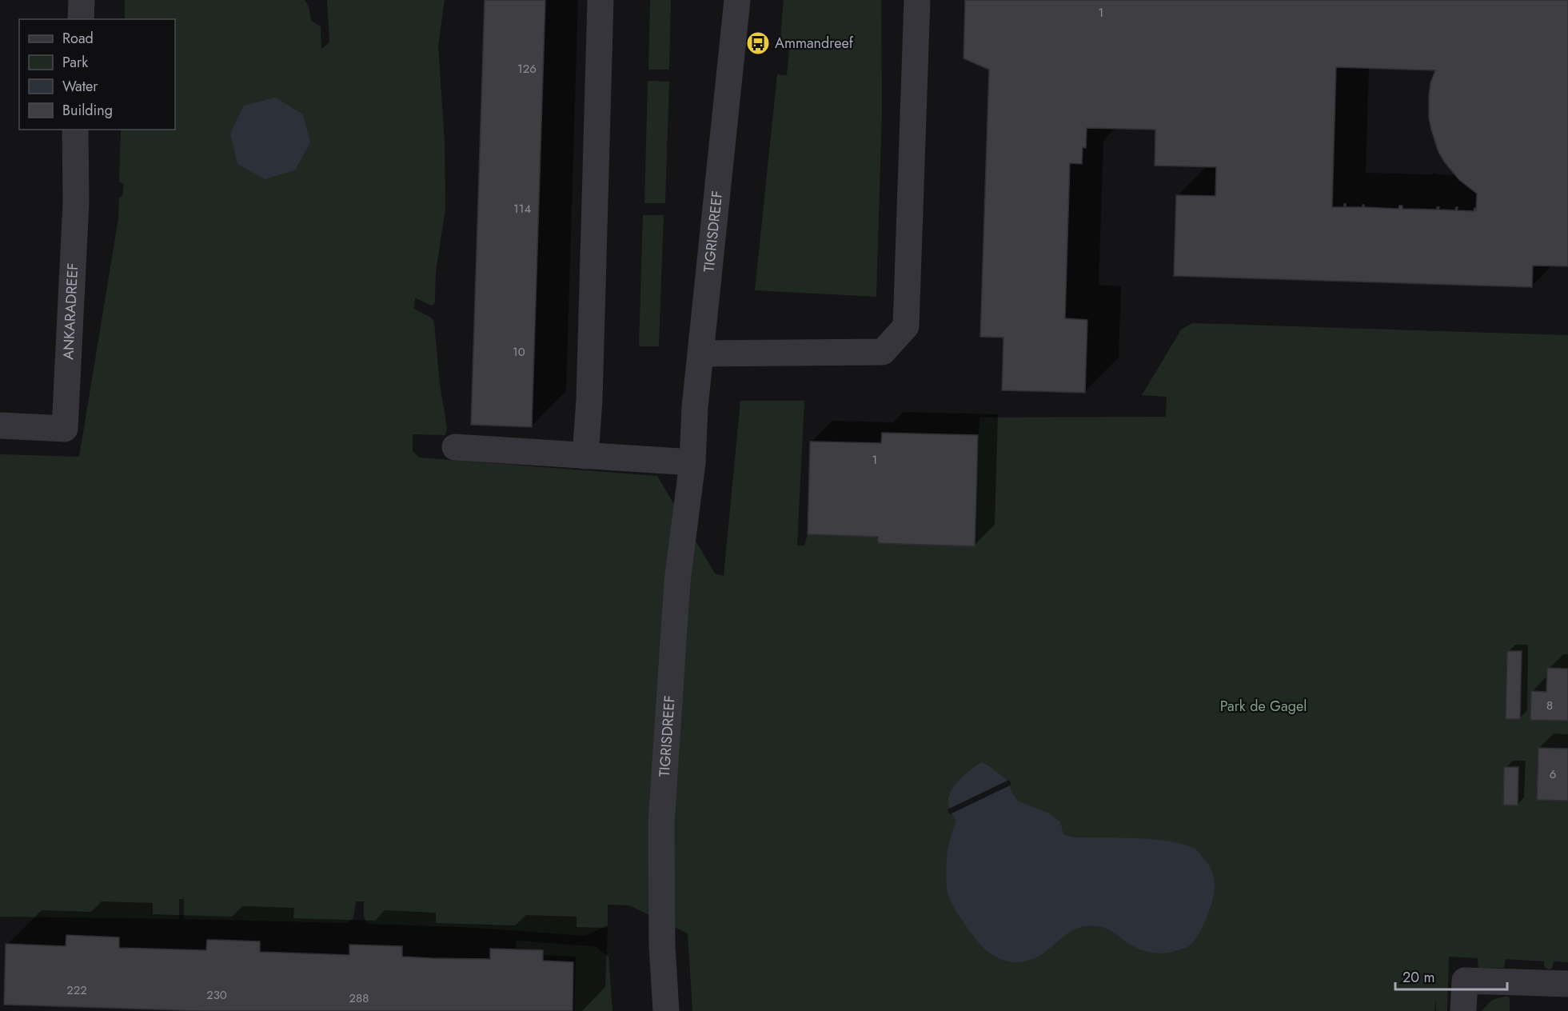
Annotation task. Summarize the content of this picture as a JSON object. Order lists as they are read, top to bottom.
{
  "streets": {
    "street": ["TIGRISDREEF", "ANKARADREEF"]
  },
  "parks": ["Park de Gagel"],
  "places": {
    "bus stop": ["Ammandreef"]
  },
  "house_numbers": [
    "1",
    "126",
    "114",
    "10",
    "1",
    "8",
    "6",
    "222",
    "230",
    "288"
  ],
  "legend": [
    "Road",
    "Park",
    "Water",
    "Building"
  ],
  "scale_bar": "20 m"
}
